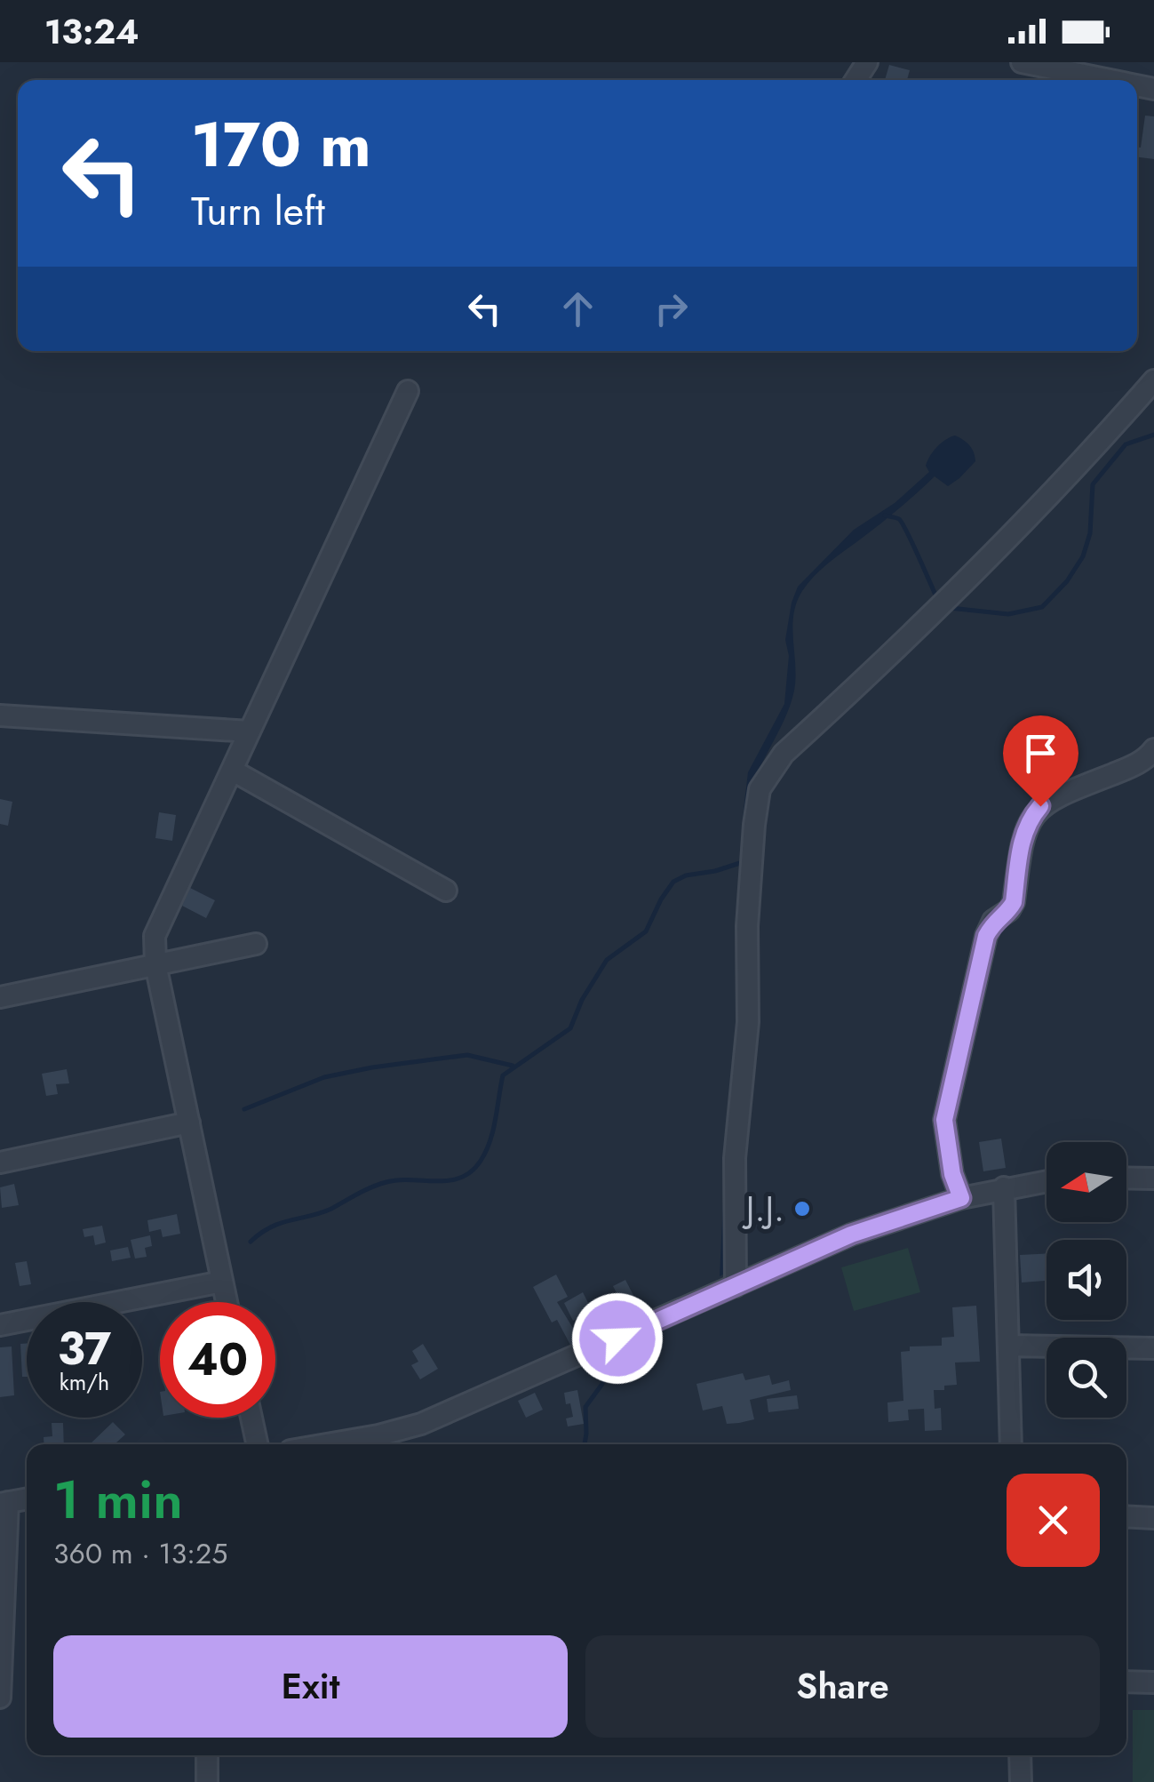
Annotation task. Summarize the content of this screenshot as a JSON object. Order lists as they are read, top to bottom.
{
  "places": ["J.J."],
  "north": "left",
  "page": {
    "status": "13:24",
    "turn": ["170 m", "Turn left"],
    "speed": "37 km/h",
    "limit": "40",
    "heading": ["1 min", "360 m · 13:25"],
    "buttons": ["Exit", "Share"]
  }
}
